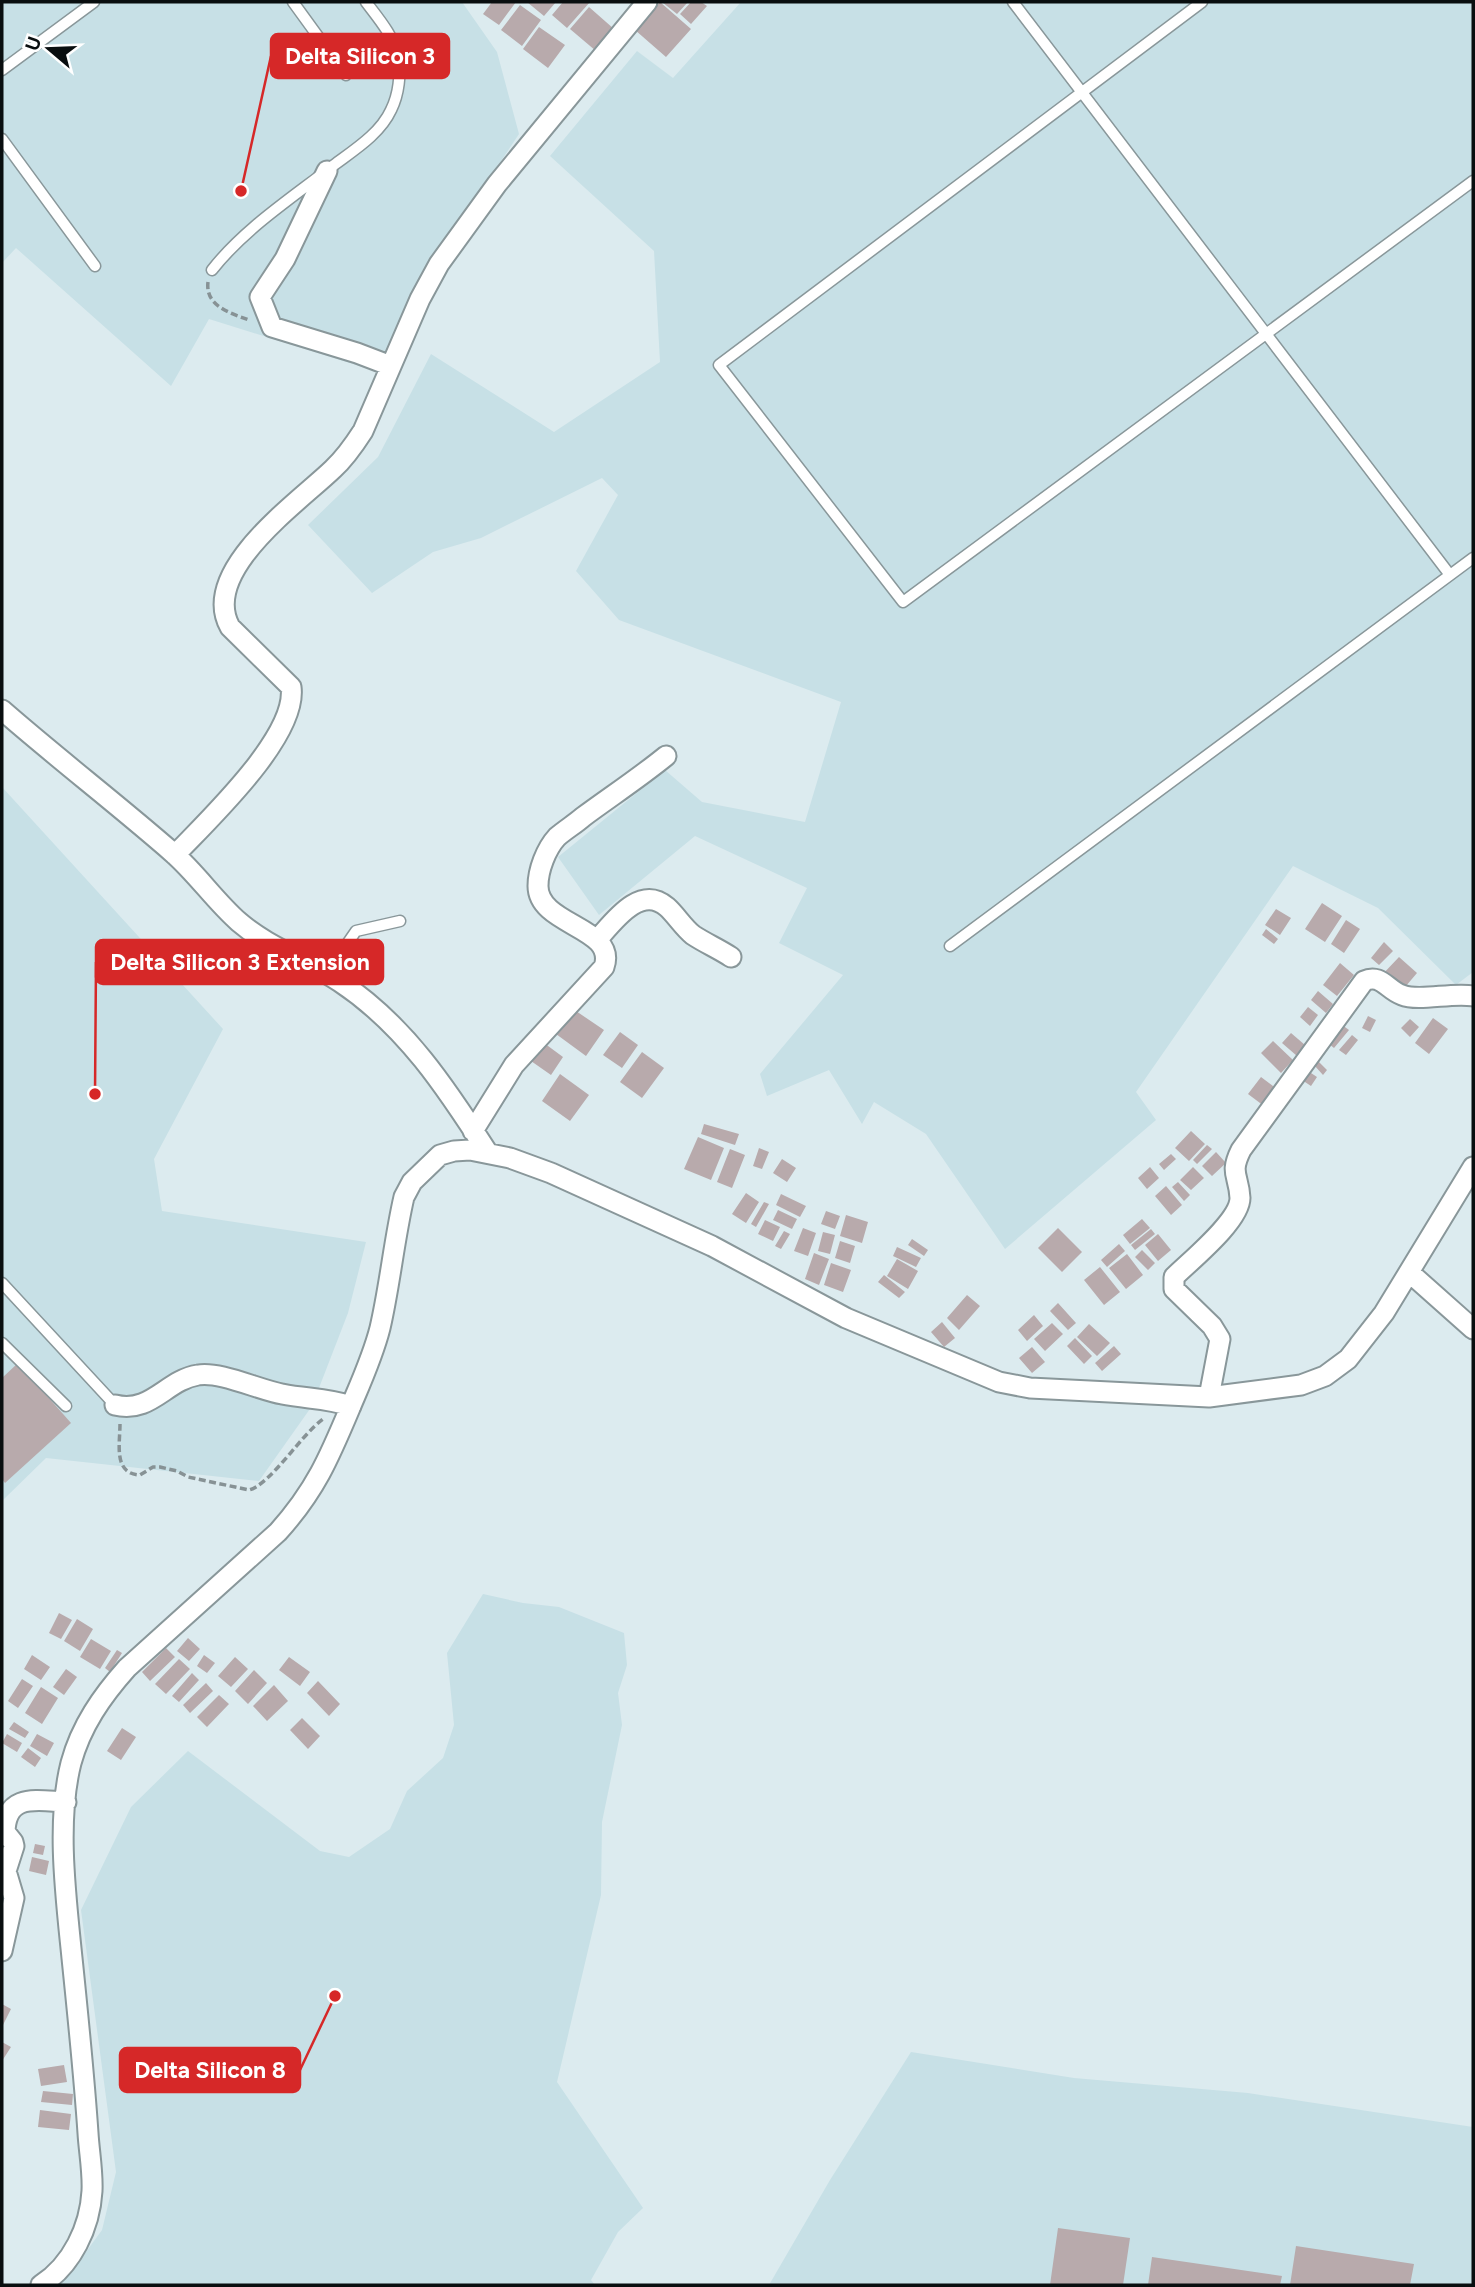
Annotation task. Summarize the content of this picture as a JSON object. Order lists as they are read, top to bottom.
{
  "places": ["Delta Silicon 3", "Delta Silicon 3 Extension", "Delta Silicon 8"],
  "north": "left"
}
